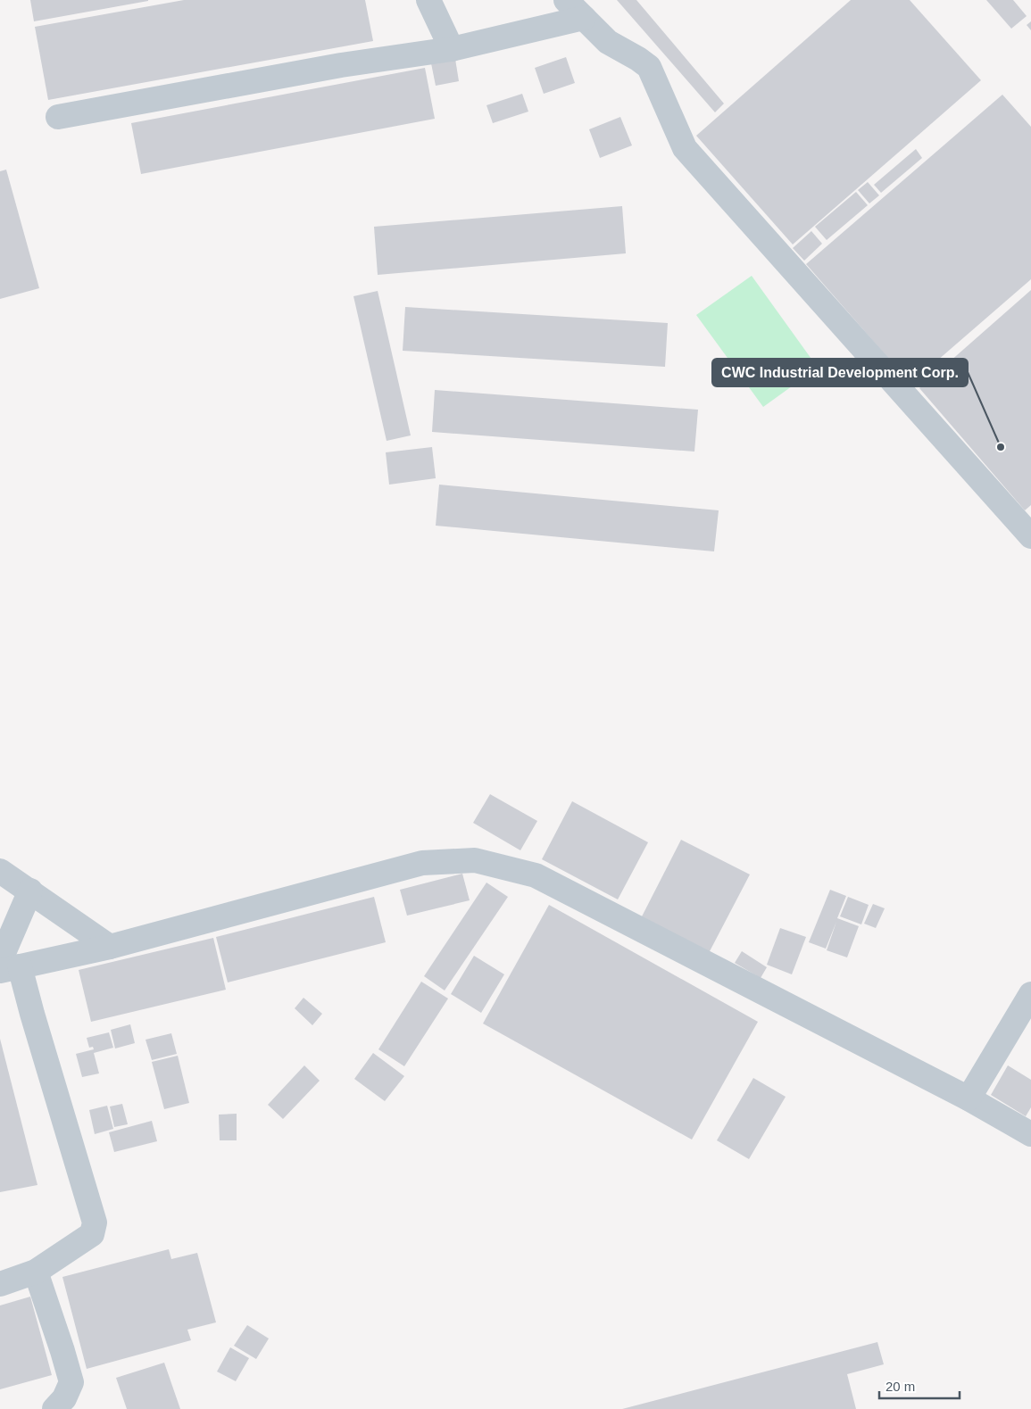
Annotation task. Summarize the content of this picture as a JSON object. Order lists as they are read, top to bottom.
{
  "places": ["CWC Industrial Development Corp."],
  "scale_bar": "20 m"
}
